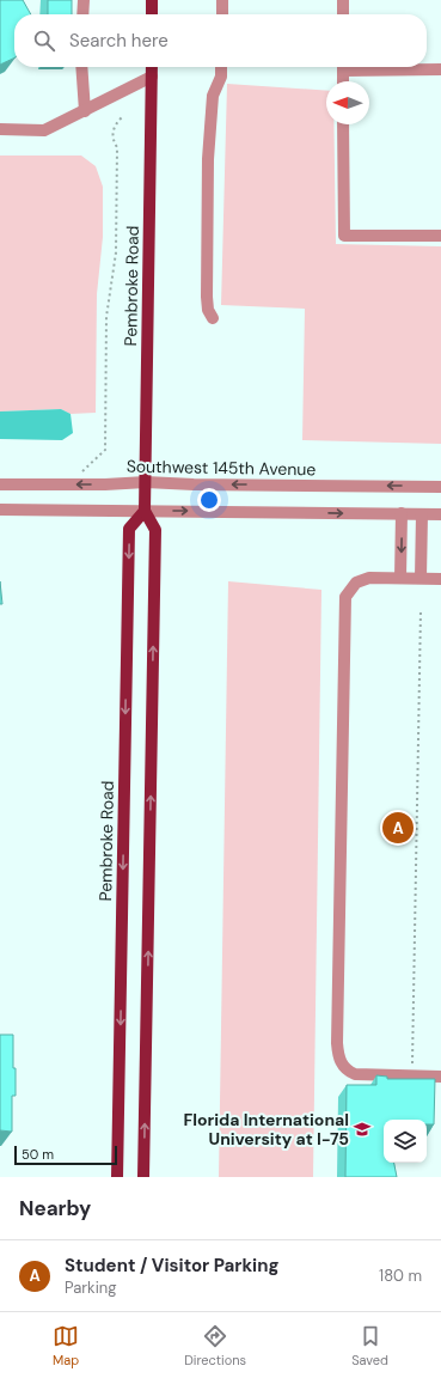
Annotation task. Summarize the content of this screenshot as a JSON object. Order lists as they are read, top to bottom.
{
  "streets": {
    "main road": ["Pembroke Road"],
    "street": ["Southwest 145th Avenue"]
  },
  "crossings": [
    ["Pembroke Road", "Southwest 145th Avenue"]
  ],
  "places": {
    "school or university": ["Florida International University at I-75"]
  },
  "scale_bar": "50 m",
  "north": "left",
  "page": {
    "search": "Search here",
    "pins": "A",
    "scale": "50 m",
    "heading": "Nearby",
    "list": [
      {
        "mark": "A",
        "name": "Student / Visitor Parking",
        "note": "Parking",
        "value": "180 m"
      }
    ],
    "nav": ["Map", "Directions", "Saved"]
  }
}
